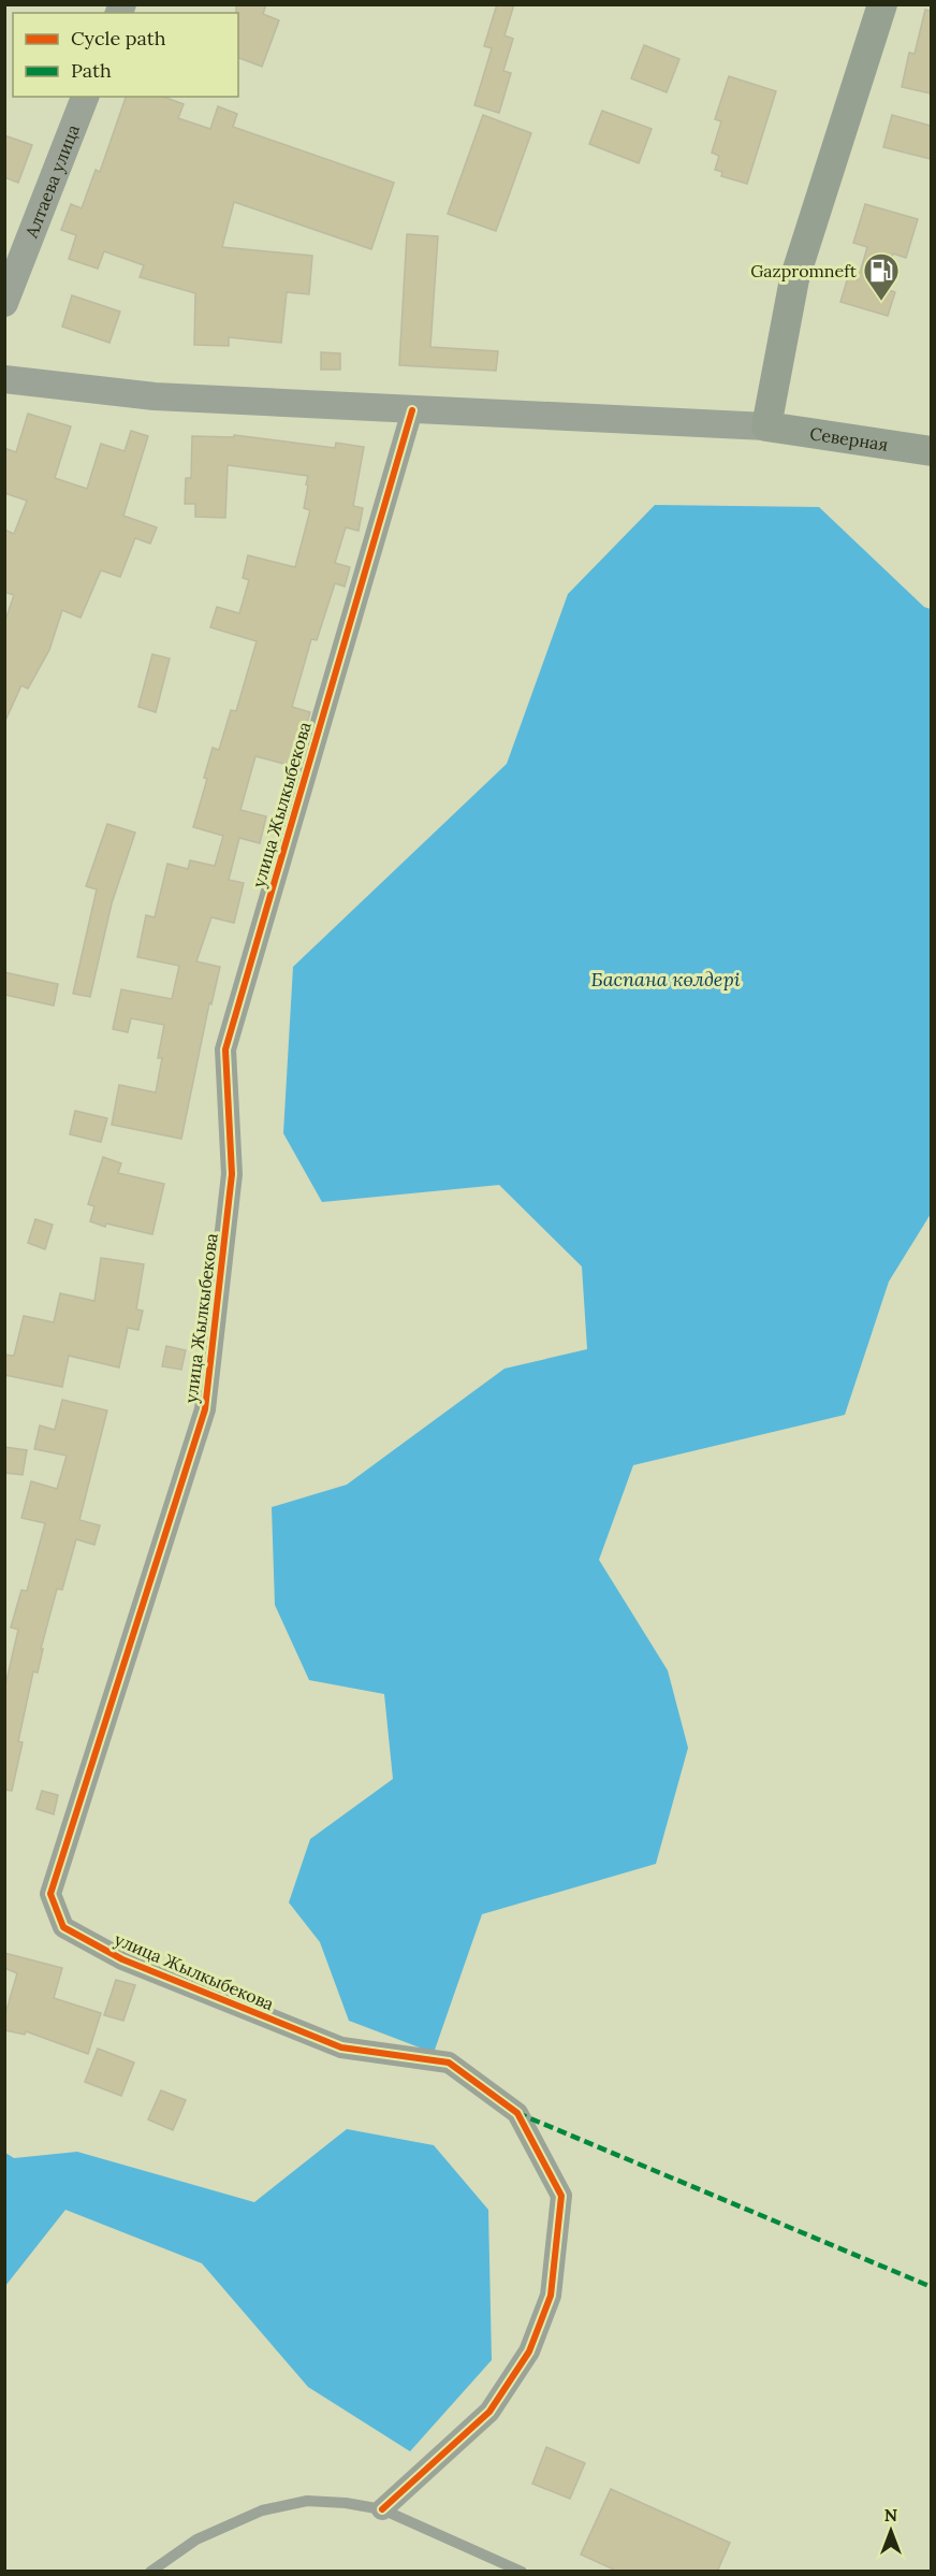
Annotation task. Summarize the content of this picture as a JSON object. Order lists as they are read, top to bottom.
{
  "streets": {
    "main road": ["Северная"],
    "street": ["Алтаева улица", "улица Жылкыбекова"]
  },
  "water": ["Баспана көлдері"],
  "places": {
    "fuel station": ["Gazpromneft"]
  },
  "legend": ["Cycle path", "Path"],
  "north": "top"
}
